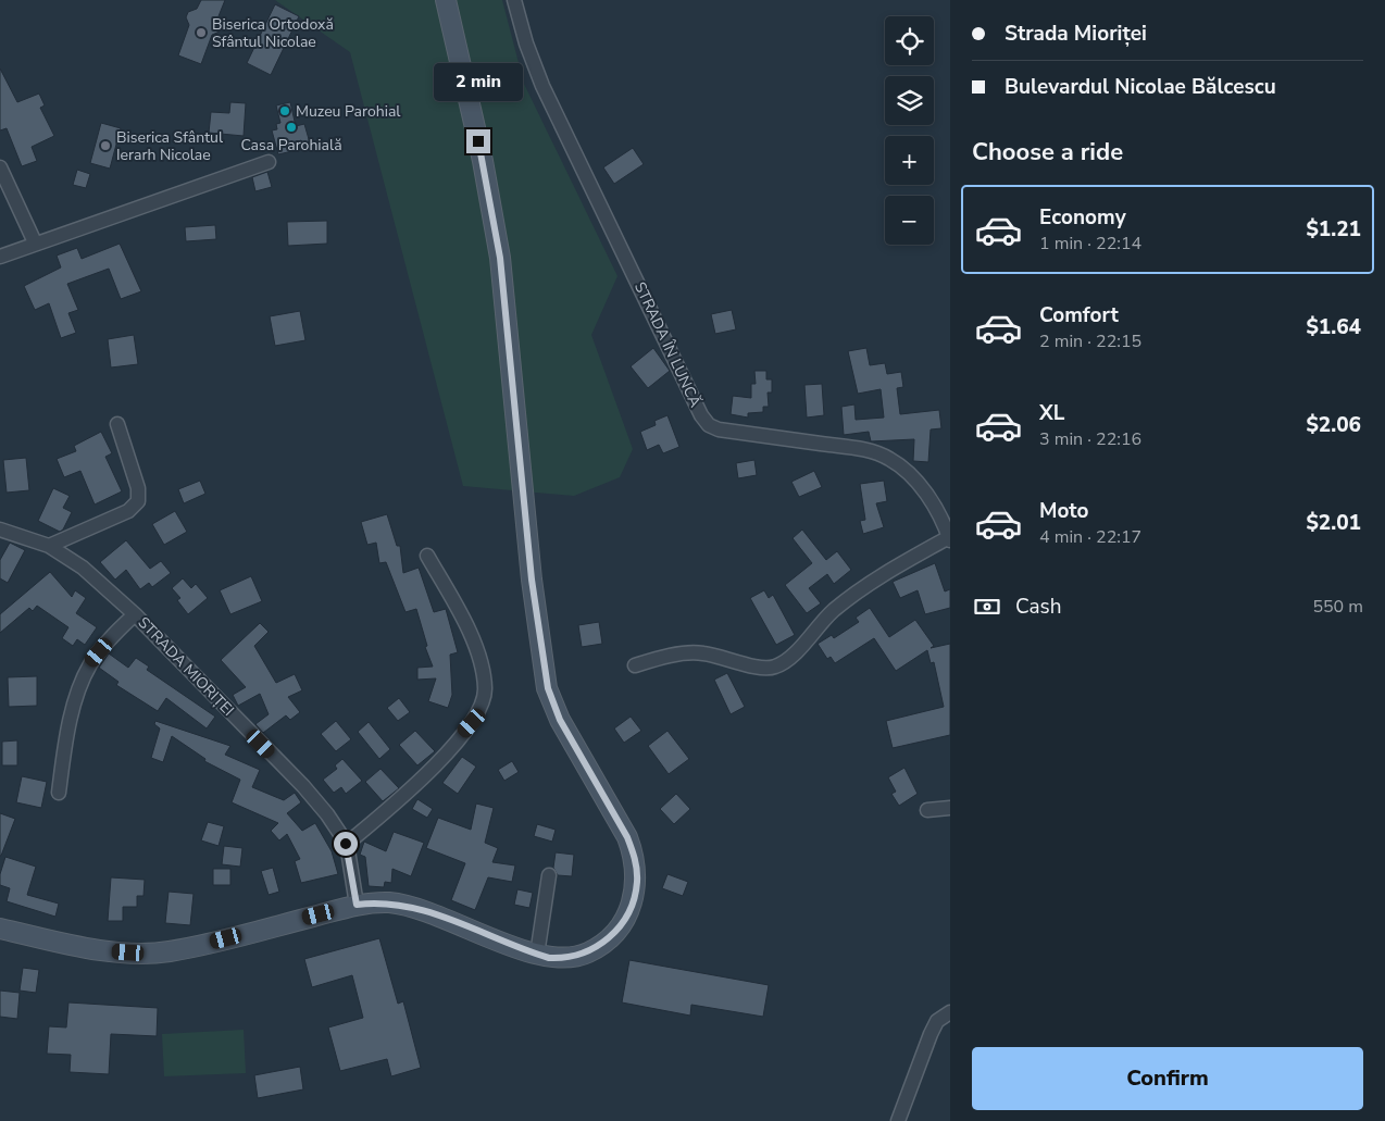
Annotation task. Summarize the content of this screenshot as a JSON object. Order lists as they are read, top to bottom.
{
  "streets": {
    "street": ["STRADA ÎN LUNCĂ", "STRADA MIORIȚEI"]
  },
  "places": [
    "Biserica Ortodoxă Sfântul Nicolae",
    "Muzeu Parohial",
    "Casa Parohială",
    "Biserica Sfântul Ierarh Nicolae"
  ],
  "page": {
    "banner": ["Strada Mioriței", "Bulevardul Nicolae Bălcescu"],
    "map_buttons": ["+", "−"],
    "bubble": "2 min",
    "heading": "Choose a ride",
    "list": [
      {
        "name": "Economy",
        "note": "1 min · 22:14",
        "value": "$1.21"
      },
      {
        "name": "Comfort",
        "note": "2 min · 22:15",
        "value": "$1.64"
      },
      {
        "name": "XL",
        "note": "3 min · 22:16",
        "value": "$2.06"
      },
      {
        "name": "Moto",
        "note": "4 min · 22:17",
        "value": "$2.01"
      }
    ],
    "pay": ["Cash", "550 m"],
    "buttons": "Confirm"
  }
}
